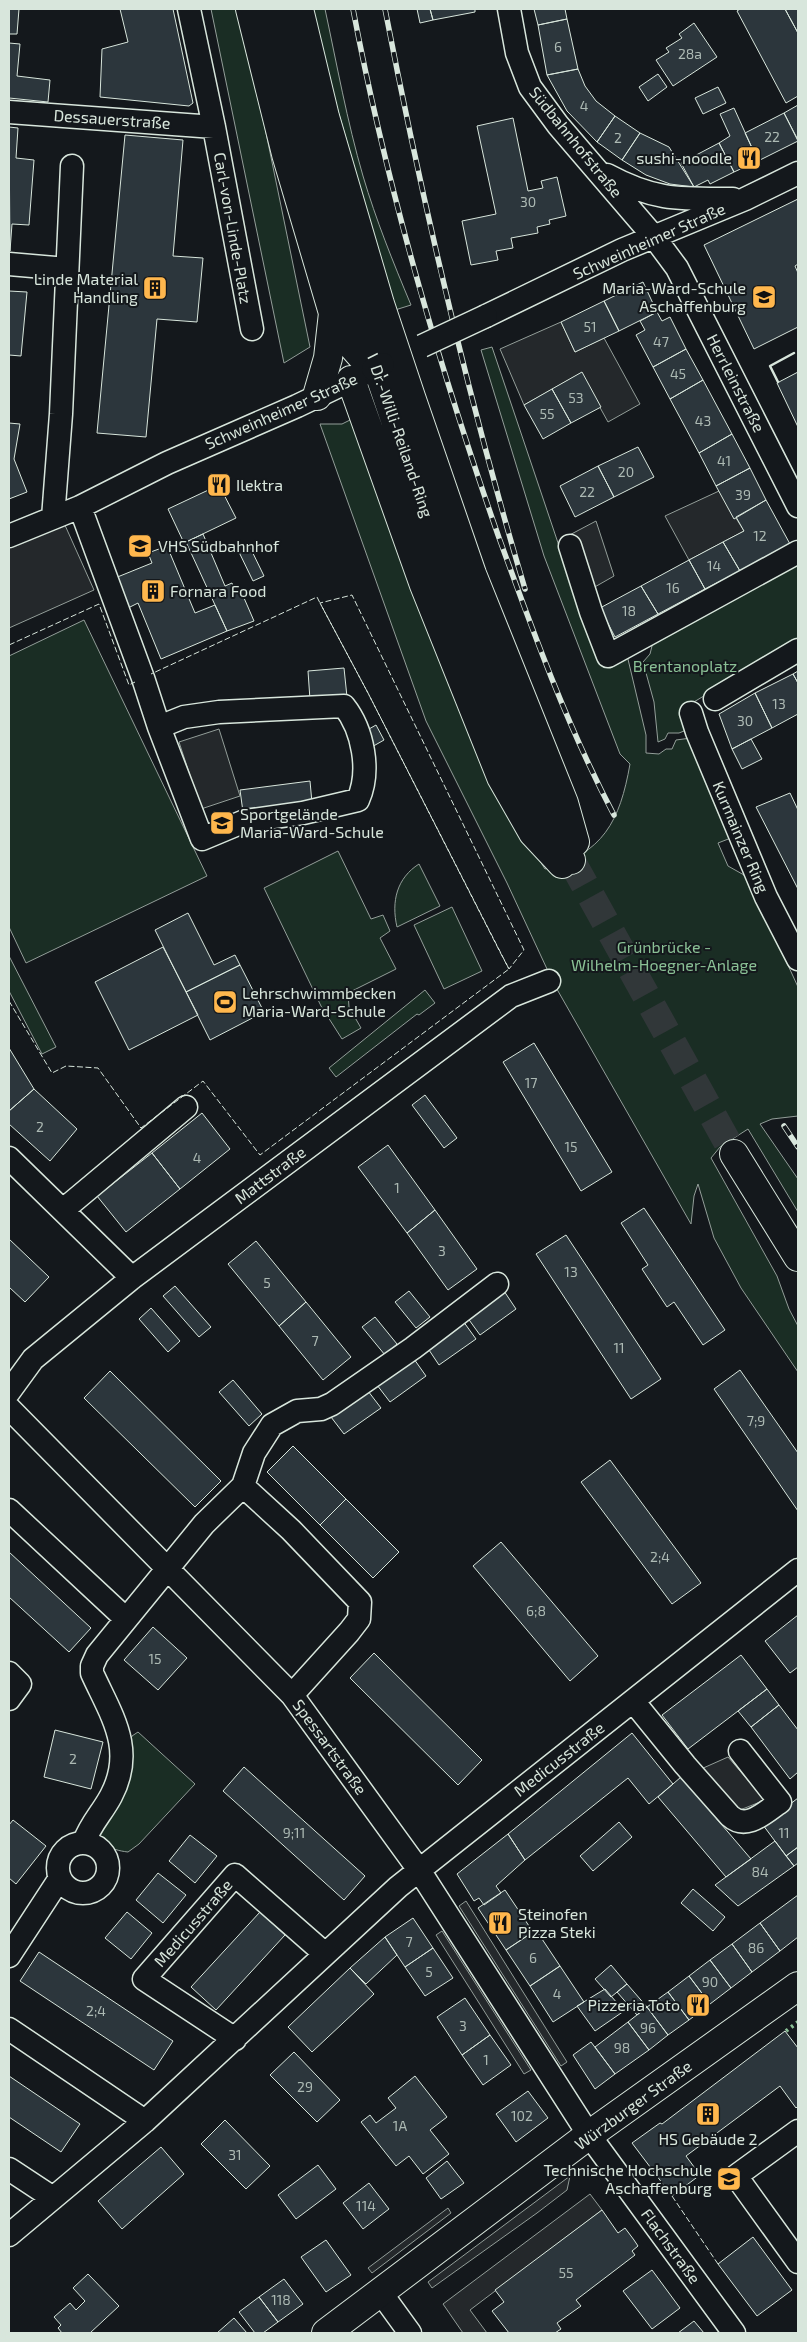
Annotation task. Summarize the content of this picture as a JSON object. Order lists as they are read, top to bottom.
{
  "streets": {
    "main road": ["Dr.-Willi-Reiland-Ring", "Würzburger Straße"],
    "street": [
      "Dessauerstraße",
      "Südbahnhofstraße",
      "Carl-von-Linde-Platz",
      "Schweinheimer Straße",
      "Herrleinstraße",
      "Kurmainzer Ring",
      "Mattstraße",
      "Spessartstraße",
      "Medicusstraße",
      "Flachstraße"
    ]
  },
  "crossings": [
    ["Dessauerstraße", "Carl-von-Linde-Platz"],
    ["Südbahnhofstraße", "Schweinheimer Straße"],
    ["Südbahnhofstraße", "Herrleinstraße"],
    ["Schweinheimer Straße", "Herrleinstraße"],
    ["Spessartstraße", "Medicusstraße"],
    ["Spessartstraße", "Würzburger Straße"],
    ["Spessartstraße", "Flachstraße"],
    ["Würzburger Straße", "Flachstraße"]
  ],
  "parks": ["Brentanoplatz", "Grünbrücke - Wilhelm-Hoegner-Anlage"],
  "places": {
    "restaurant": [
      "sushi-noodle",
      "Ilektra",
      "Steinofen Pizza Steki",
      "Pizzeria Toto"
    ],
    "building": ["Linde Material Handling", "Fornara Food", "HS Gebäude 2"],
    "school or university": [
      "Maria-Ward-Schule Aschaffenburg",
      "VHS Südbahnhof",
      "Sportgelände Maria-Ward-Schule",
      "Technische Hochschule Aschaffenburg"
    ],
    "sports": ["Lehrschwimmbecken Maria-Ward-Schule"]
  },
  "house_numbers": [
    "6",
    "28a",
    "4",
    "22",
    "2",
    "30",
    "51",
    "47",
    "45",
    "53",
    "55",
    "43",
    "41",
    "20",
    "22",
    "39",
    "12",
    "14",
    "16",
    "18",
    "13",
    "30",
    "17",
    "2",
    "15",
    "4",
    "1",
    "3",
    "13",
    "5",
    "7",
    "11",
    "7;9",
    "2;4",
    "6;8",
    "15",
    "2",
    "9;11",
    "11",
    "84",
    "7",
    "86",
    "6",
    "5",
    "90",
    "4",
    "2;4",
    "3",
    "96",
    "98",
    "1",
    "29",
    "102",
    "1A",
    "31",
    "114",
    "55",
    "118"
  ]
}
